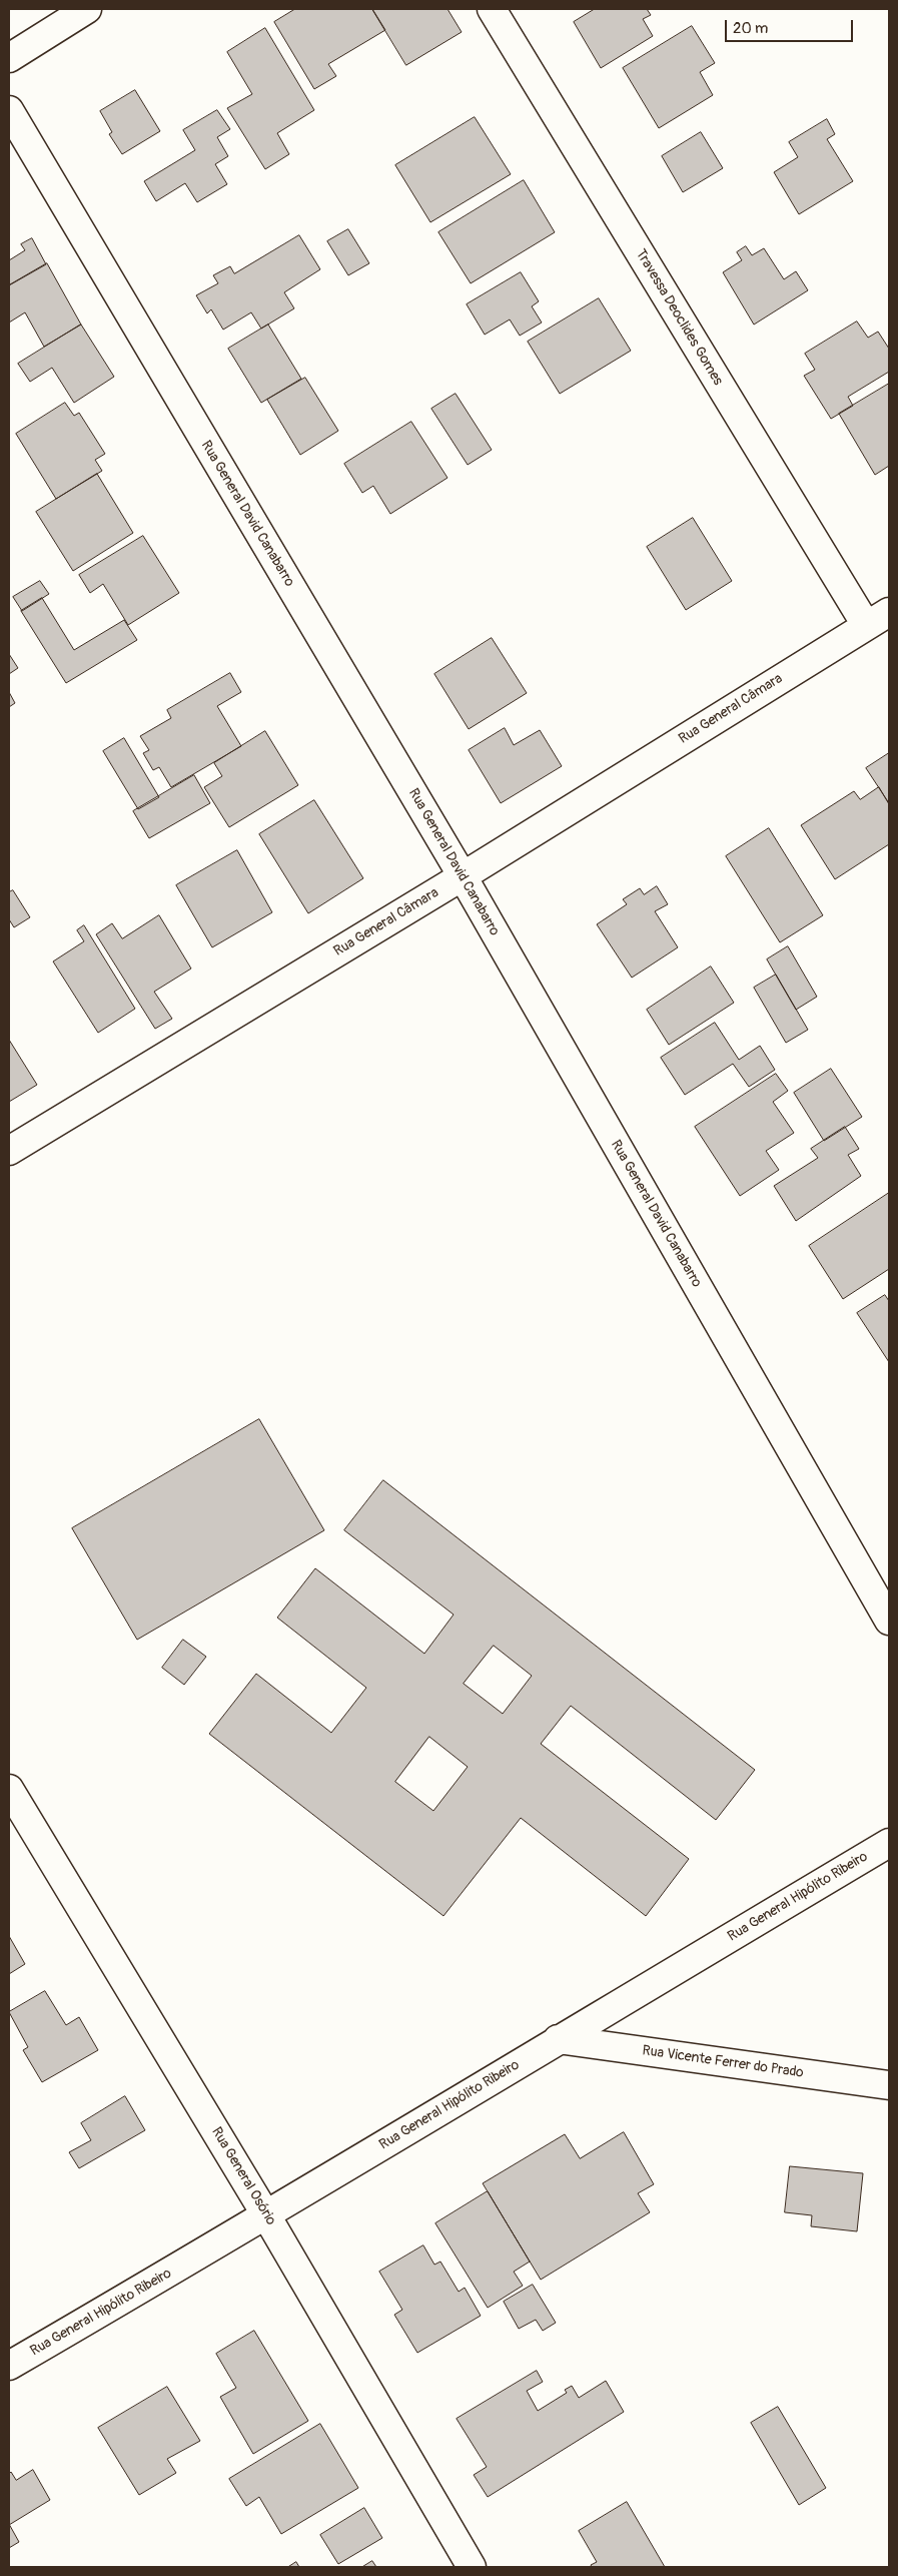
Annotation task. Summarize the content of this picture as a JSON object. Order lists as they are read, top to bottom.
{
  "streets": {
    "street": [
      "Travessa Deoclides Gomes",
      "Rua General David Canabarro",
      "Rua General Câmara",
      "Rua General Hipólito Ribeiro",
      "Rua Vicente Ferrer do Prado",
      "Rua General Osório"
    ]
  },
  "crossings": [
    ["Travessa Deoclides Gomes", "Rua General Câmara"],
    ["Rua General David Canabarro", "Rua General Câmara"],
    ["Rua General Hipólito Ribeiro", "Rua Vicente Ferrer do Prado"],
    ["Rua General Hipólito Ribeiro", "Rua General Osório"]
  ],
  "scale_bar": "20 m"
}
